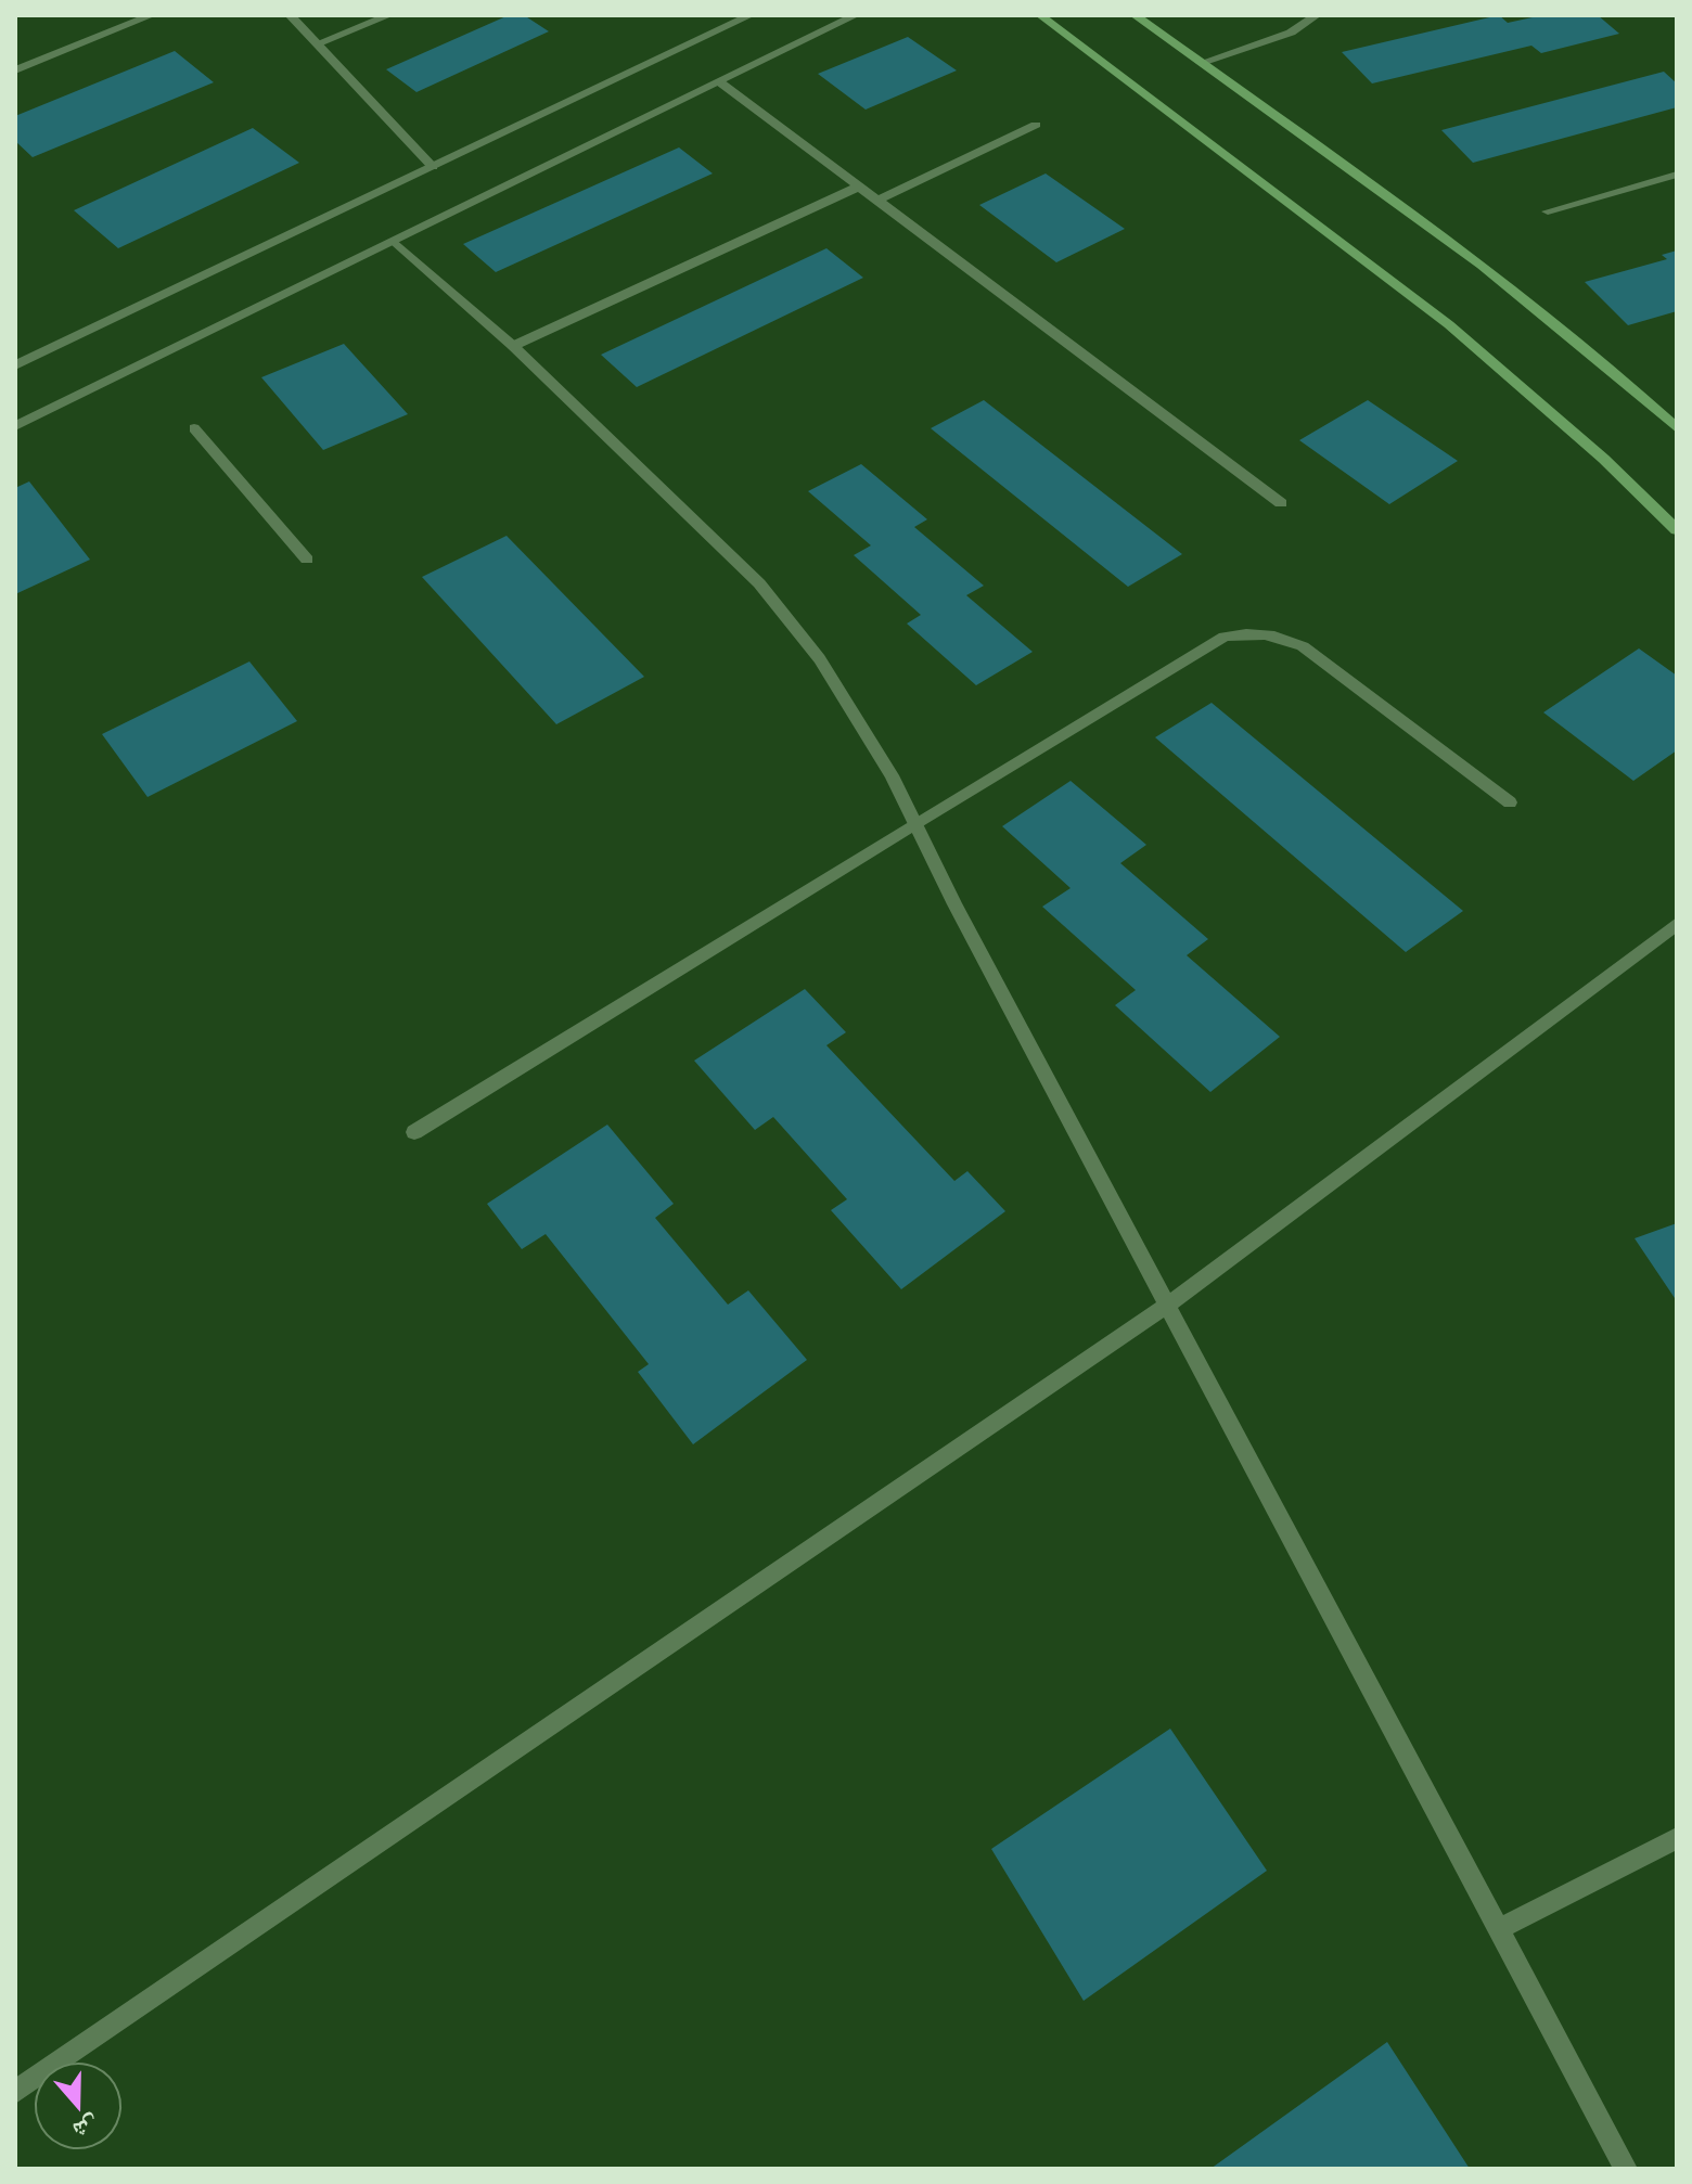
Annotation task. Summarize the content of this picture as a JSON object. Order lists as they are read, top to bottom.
{
  "north": "bottom"
}
